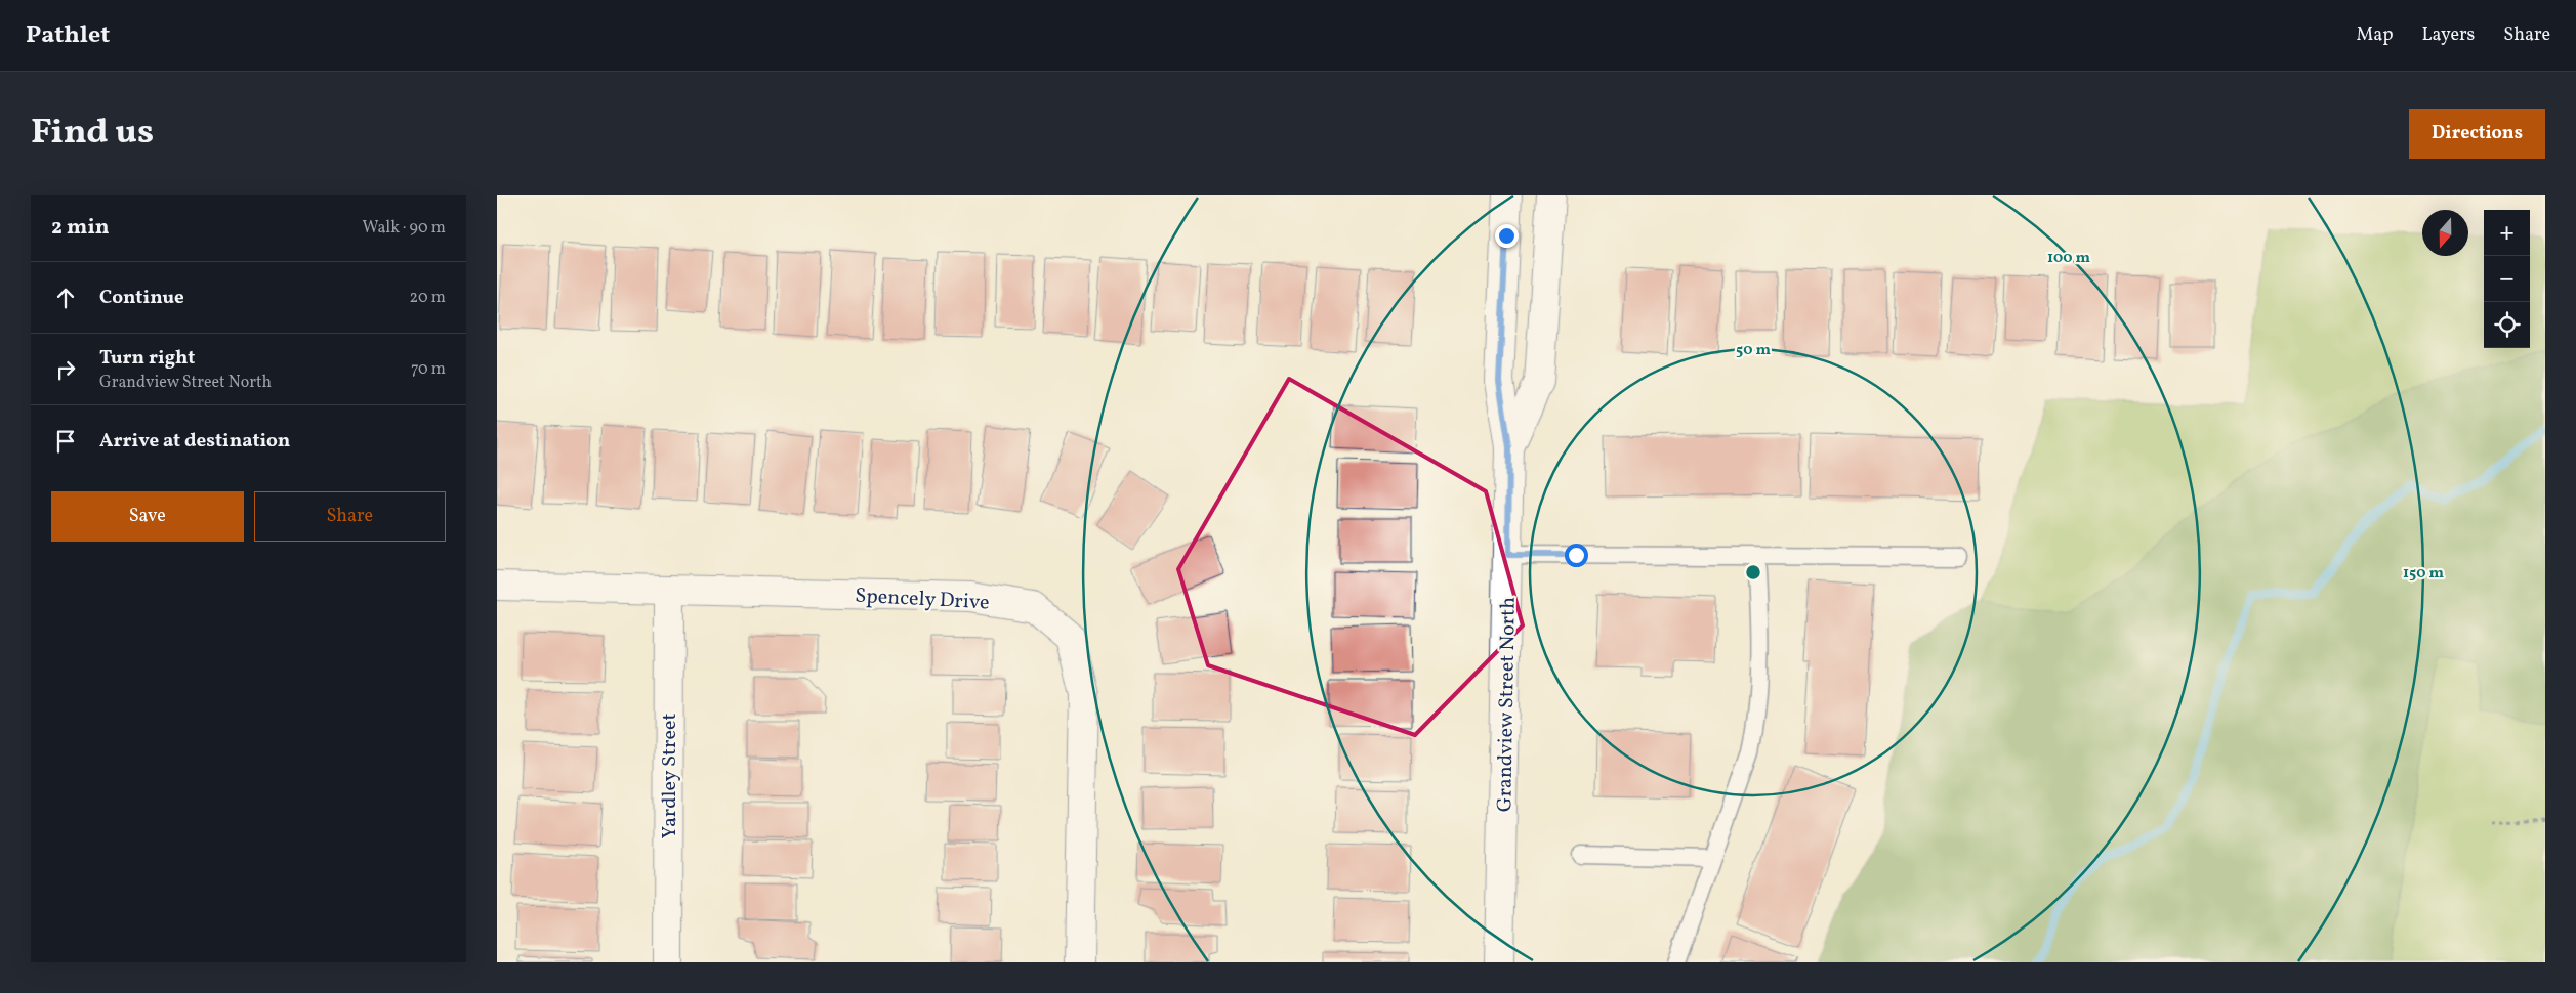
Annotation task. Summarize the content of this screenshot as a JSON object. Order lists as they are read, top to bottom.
{
  "streets": {
    "street": ["Spencely Drive", "Grandview Street North", "Yardley Street"]
  },
  "crossings": [
    ["Spencely Drive", "Yardley Street"]
  ],
  "north": "bottom",
  "page": {
    "header": "Pathlet",
    "nav": ["Map", "Layers", "Share"],
    "title": "Find us",
    "buttons": [
      "Directions",
      ["Save", "Share"]
    ],
    "heading": ["2 min", "Walk · 90 m"],
    "map_buttons": ["+", "−"],
    "list": [
      ["Continue", "20 m"],
      ["Turn right", "Grandview Street North", "70 m"],
      "Arrive at destination"
    ]
  },
  "rings": ["100 m", "50 m", "150 m"]
}
